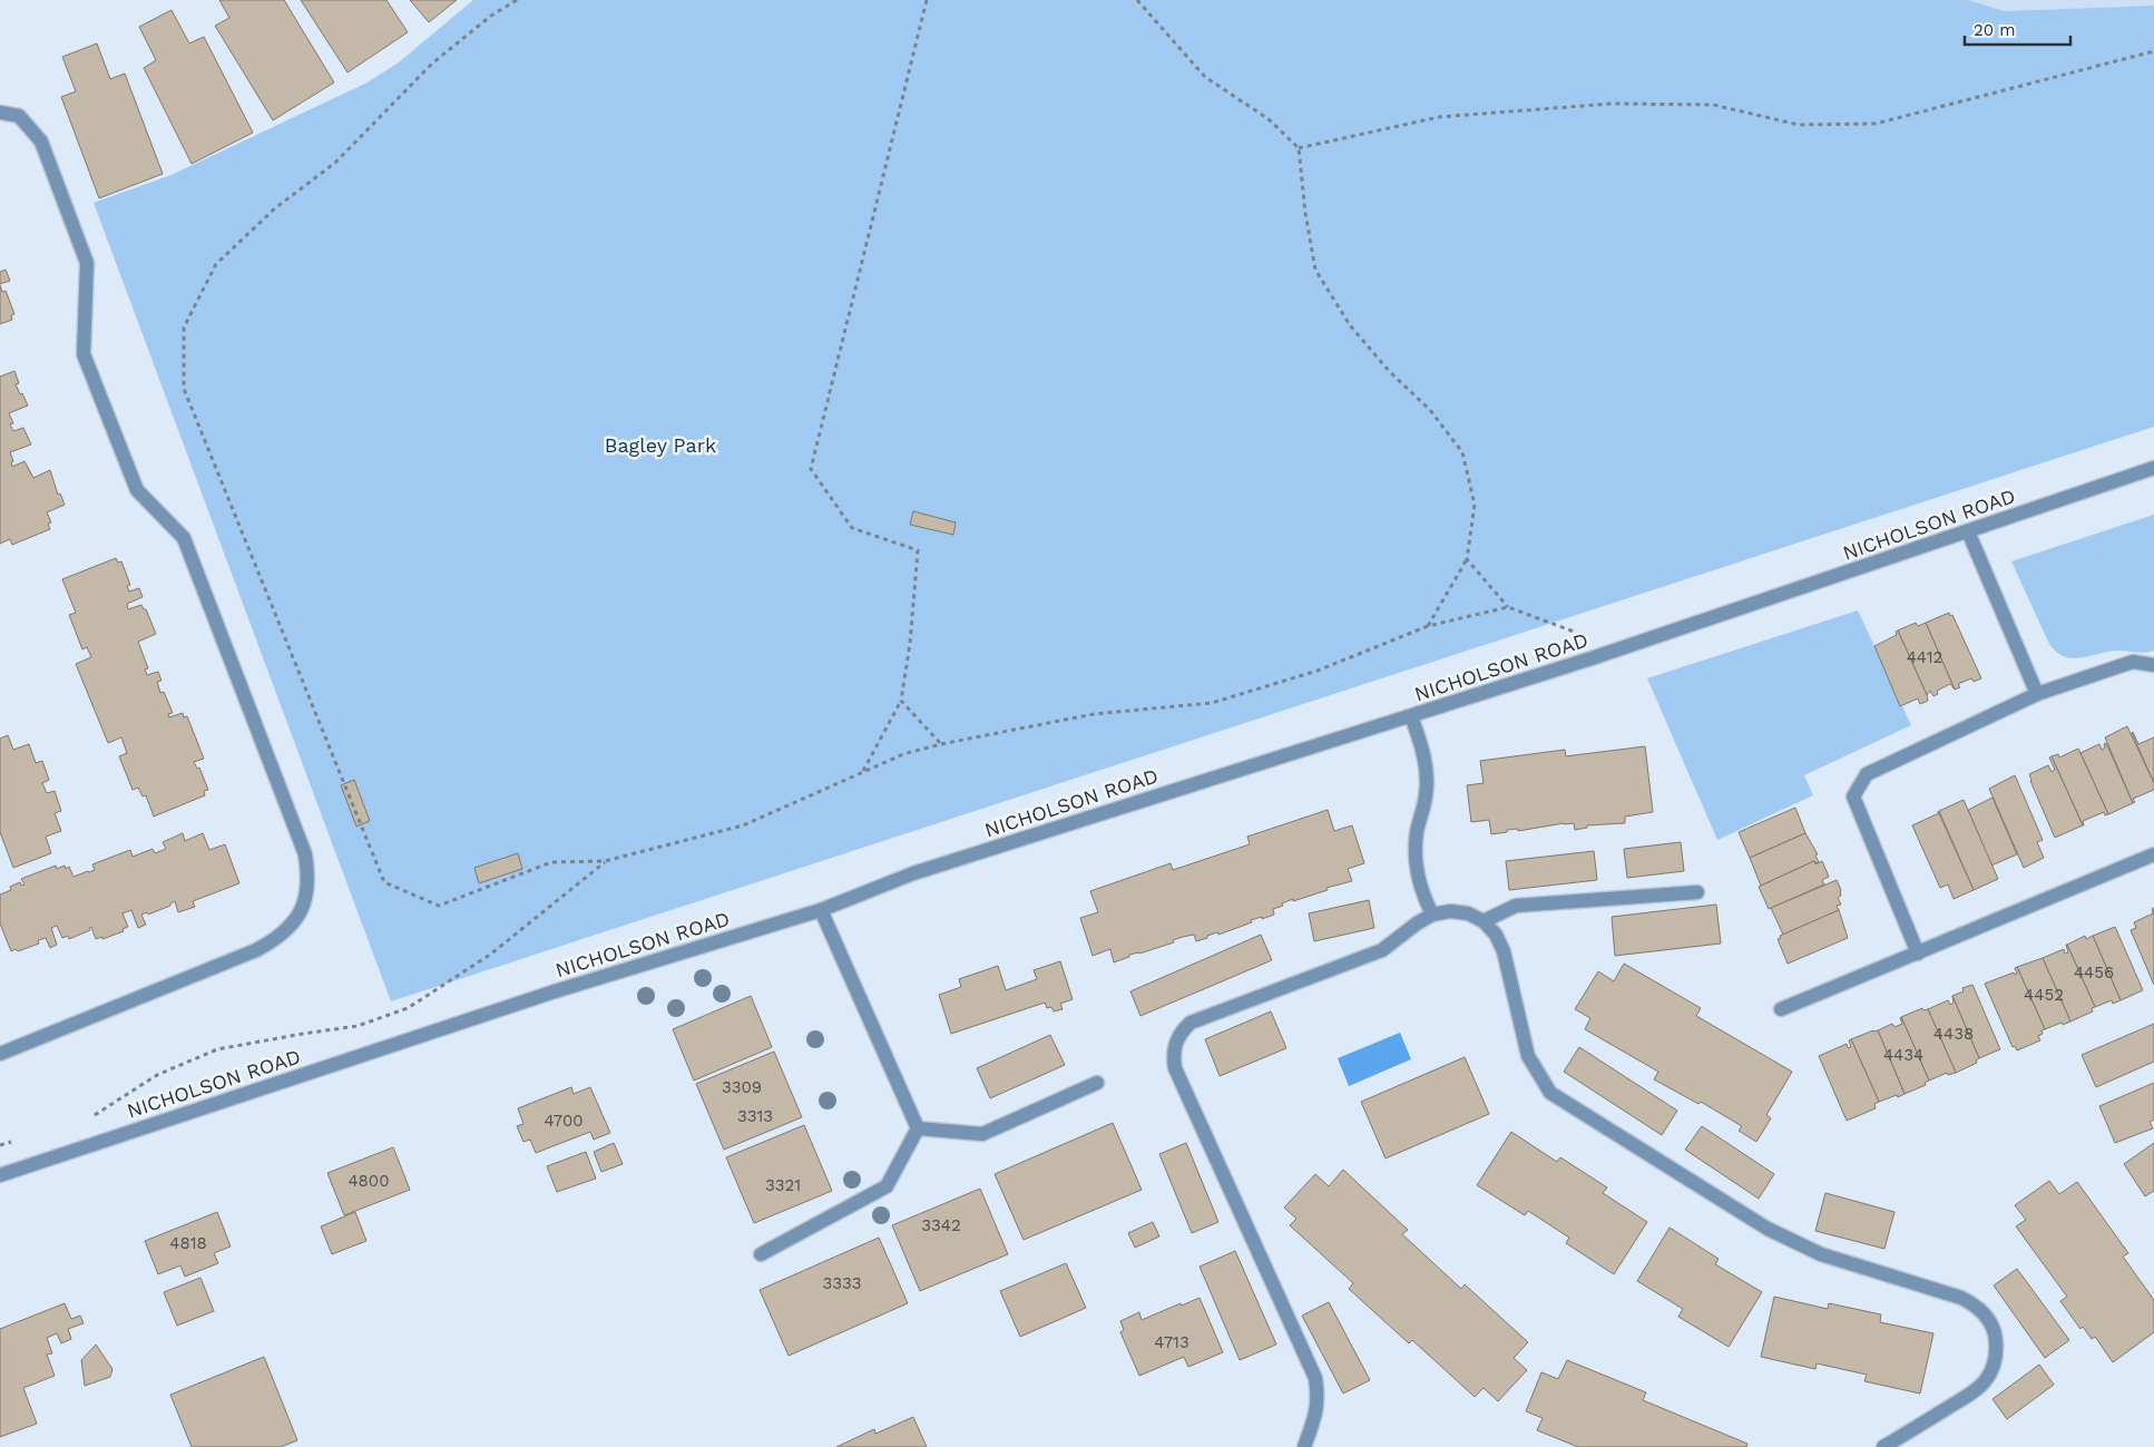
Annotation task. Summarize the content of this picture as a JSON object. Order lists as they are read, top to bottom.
{
  "streets": {
    "street": ["NICHOLSON ROAD"]
  },
  "parks": ["Bagley Park"],
  "house_numbers": [
    "4412",
    "4456",
    "4452",
    "4438",
    "4434",
    "3309",
    "3313",
    "4700",
    "4800",
    "3321",
    "3342",
    "4818",
    "3333",
    "4713"
  ],
  "scale_bar": "20 m"
}
